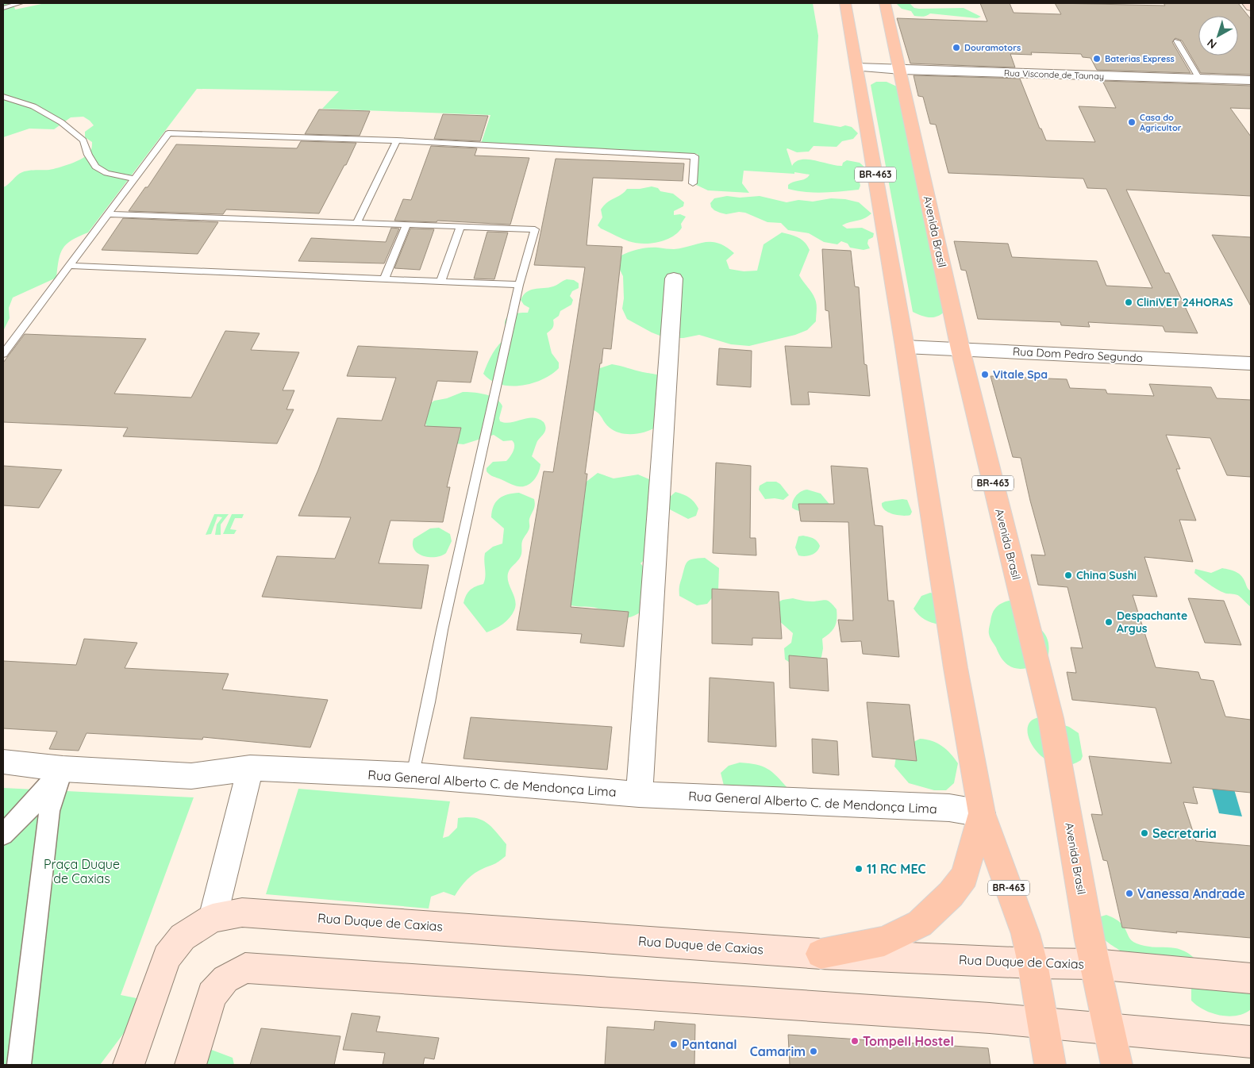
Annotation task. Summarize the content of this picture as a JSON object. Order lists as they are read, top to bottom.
{
  "streets": {
    "main road": ["BR-463", "Avenida Brasil", "Rua Duque de Caxias"],
    "street": ["Rua Visconde de Taunay", "Rua Dom Pedro Segundo", "Rua General Alberto C. de Mendonça Lima"]
  },
  "crossings": [
    ["Rua Visconde de Taunay", "BR-463"],
    ["Rua Visconde de Taunay", "Avenida Brasil"],
    ["BR-463", "Rua Dom Pedro Segundo"],
    ["BR-463", "Rua General Alberto C. de Mendonça Lima"],
    ["BR-463", "Rua Duque de Caxias"],
    ["Avenida Brasil", "Rua Dom Pedro Segundo"],
    ["Avenida Brasil", "Rua Duque de Caxias"]
  ],
  "parks": ["Praça Duque de Caxias"],
  "places": [
    "Douramotors",
    "Baterias Express",
    "Casa do Agricultor",
    "CliniVET 24HORAS",
    "Vitale Spa",
    "China Sushi",
    "Despachante Argus",
    "Secretaria",
    "11 RC MEC",
    "Vanessa Andrade",
    "Tompell Hostel",
    "Pantanal",
    "Camarim"
  ],
  "north": "bottom left"
}
